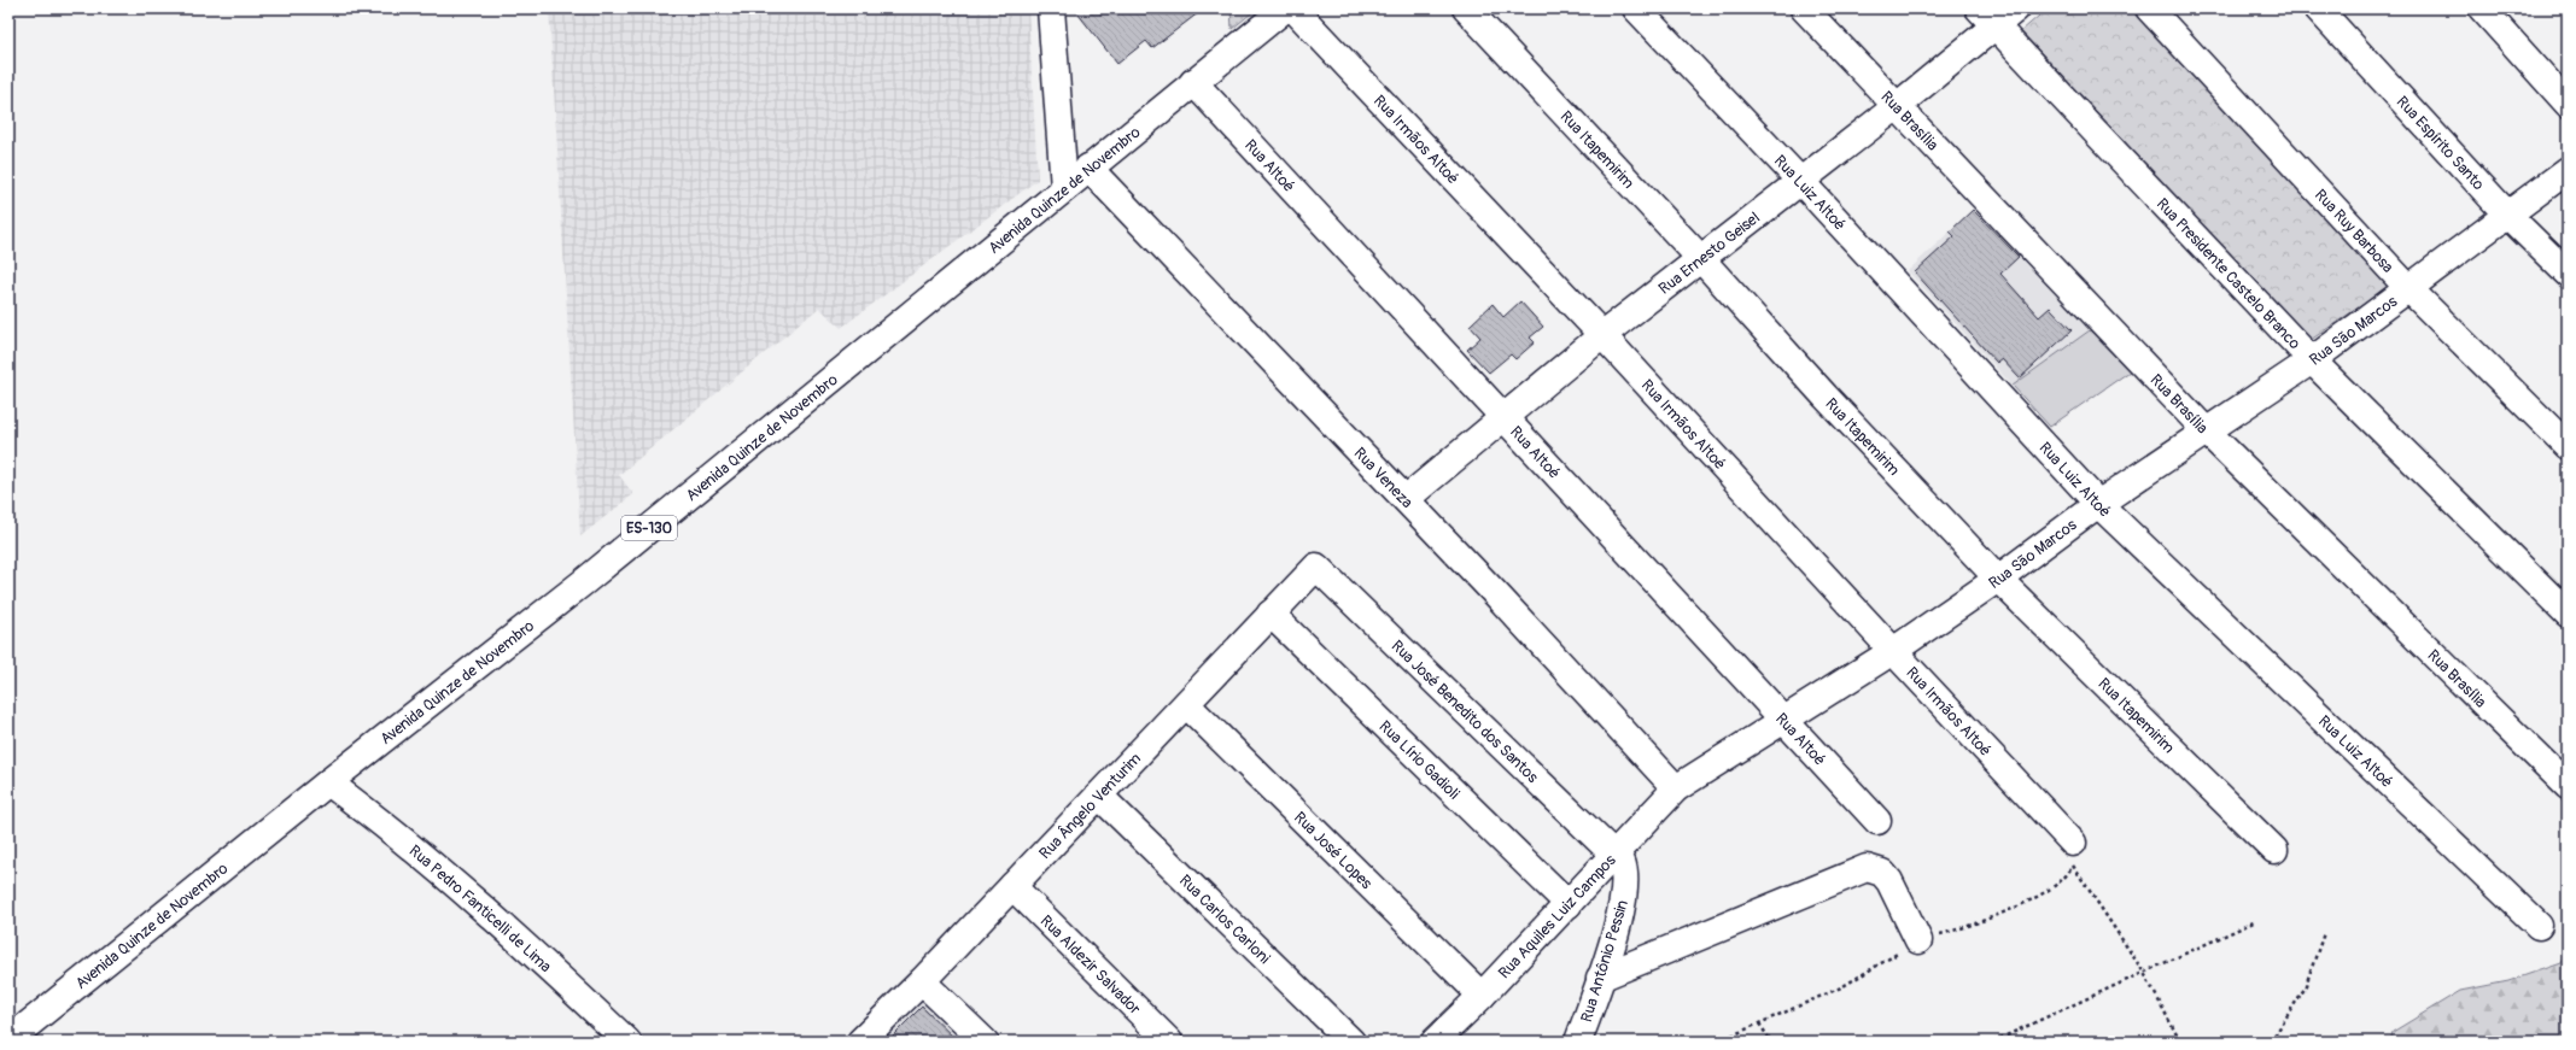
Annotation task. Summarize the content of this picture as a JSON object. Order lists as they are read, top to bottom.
{
  "streets": {
    "street": [
      "Rua Brasília",
      "Rua Irmãos Altoé",
      "Rua Espírito Santo",
      "Rua Itapemirim",
      "Rua Altoé",
      "Avenida Quinze de Novembro",
      "Rua Luiz Altoé",
      "Rua Ruy Barbosa",
      "Rua Ernesto Geisel",
      "Rua Presidente Castelo Branco",
      "Rua São Marcos",
      "Rua Veneza",
      "ES-130",
      "Rua José Benedito dos Santos",
      "Rua Lírio Gadioli",
      "Rua Ângelo Venturim",
      "Rua José Lopes",
      "Rua Pedro Fanticelli de Lima",
      "Rua Aquiles Luiz Campos",
      "Rua Carlos Carloni",
      "Rua Antônio Pessin",
      "Rua Aldezir Salvador"
    ]
  },
  "crossings": [
    ["Rua Brasília", "Rua Ernesto Geisel"],
    ["Rua Brasília", "Rua São Marcos"],
    ["Rua Irmãos Altoé", "Rua Ernesto Geisel"],
    ["Rua Irmãos Altoé", "Rua São Marcos"],
    ["Rua Espírito Santo", "Rua São Marcos"],
    ["Rua Itapemirim", "Rua Ernesto Geisel"],
    ["Rua Itapemirim", "Rua São Marcos"],
    ["Rua Altoé", "Avenida Quinze de Novembro"],
    ["Rua Altoé", "Rua Ernesto Geisel"],
    ["Rua Altoé", "Rua São Marcos"],
    ["Avenida Quinze de Novembro", "Rua Veneza"],
    ["Avenida Quinze de Novembro", "Rua Pedro Fanticelli de Lima"],
    ["Rua Luiz Altoé", "Rua Ernesto Geisel"],
    ["Rua Luiz Altoé", "Rua São Marcos"],
    ["Rua Ruy Barbosa", "Rua São Marcos"],
    ["Rua Ernesto Geisel", "Rua Presidente Castelo Branco"],
    ["Rua Ernesto Geisel", "Rua Veneza"],
    ["Rua Presidente Castelo Branco", "Rua São Marcos"],
    ["Rua São Marcos", "Rua Veneza"],
    ["Rua São Marcos", "Rua Aquiles Luiz Campos"],
    ["Rua Veneza", "Rua Aquiles Luiz Campos"],
    ["Rua José Benedito dos Santos", "Rua Ângelo Venturim"],
    ["Rua José Benedito dos Santos", "Rua Aquiles Luiz Campos"],
    ["Rua José Benedito dos Santos", "Rua Antônio Pessin"],
    ["Rua Lírio Gadioli", "Rua Ângelo Venturim"],
    ["Rua Lírio Gadioli", "Rua Aquiles Luiz Campos"],
    ["Rua Ângelo Venturim", "Rua José Lopes"],
    ["Rua Ângelo Venturim", "Rua Carlos Carloni"],
    ["Rua Ângelo Venturim", "Rua Aldezir Salvador"],
    ["Rua José Lopes", "Rua Aquiles Luiz Campos"],
    ["Rua Aquiles Luiz Campos", "Rua Antônio Pessin"]
  ]
}
